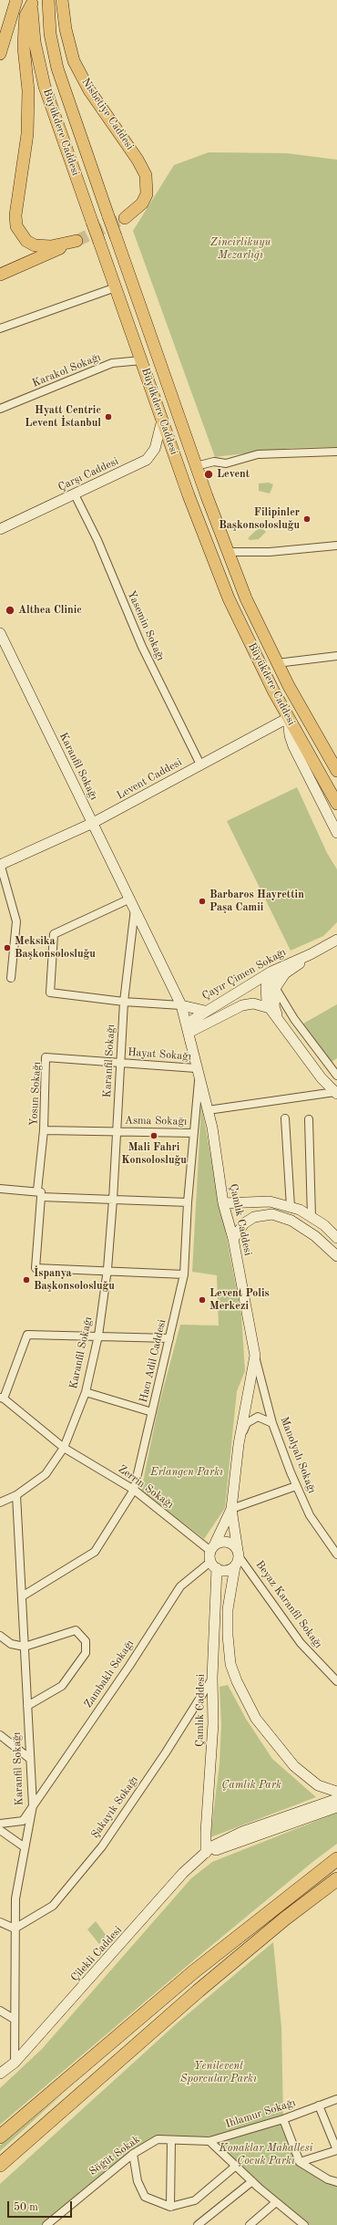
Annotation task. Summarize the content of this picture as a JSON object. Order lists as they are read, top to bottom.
{
  "streets": {
    "main road": [
      "Nisbetiye Caddesi",
      "Büyükdere Caddesi",
      "Çarşı Caddesi",
      "Karanfil Sokağı",
      "Levent Caddesi",
      "Çayır Çimen Sokağı",
      "Çamlık Caddesi",
      "Çilekli Caddesi"
    ],
    "street": [
      "Karakol Sokağı",
      "Yasemin Sokağı",
      "Hayat Sokağı",
      "Yosun Sokağı",
      "Asma Sokağı",
      "Hacı Adil Caddesi",
      "Manolyalı Sokağı",
      "Zerrin Sokağı",
      "Beyaz Karanfil Sokağı",
      "Zambaklı Sokağı",
      "Şakayık Sokağı",
      "Ihlamur Sokağı",
      "Söğüt Sokak"
    ]
  },
  "crossings": [
    ["Büyükdere Caddesi", "Karakol Sokağı"],
    ["Büyükdere Caddesi", "Çarşı Caddesi"],
    ["Büyükdere Caddesi", "Levent Caddesi"],
    ["Çarşı Caddesi", "Yasemin Sokağı"],
    ["Yasemin Sokağı", "Levent Caddesi"],
    ["Karanfil Sokağı", "Levent Caddesi"],
    ["Karanfil Sokağı", "Hayat Sokağı"],
    ["Karanfil Sokağı", "Yosun Sokağı"],
    ["Karanfil Sokağı", "Asma Sokağı"],
    ["Karanfil Sokağı", "Çamlık Caddesi"],
    ["Karanfil Sokağı", "Hacı Adil Caddesi"],
    ["Karanfil Sokağı", "Zerrin Sokağı"],
    ["Karanfil Sokağı", "Zambaklı Sokağı"],
    ["Karanfil Sokağı", "Şakayık Sokağı"],
    ["Karanfil Sokağı", "Çilekli Caddesi"],
    ["Çayır Çimen Sokağı", "Çamlık Caddesi"],
    ["Hayat Sokağı", "Yosun Sokağı"],
    ["Hayat Sokağı", "Çamlık Caddesi"],
    ["Yosun Sokağı", "Asma Sokağı"],
    ["Asma Sokağı", "Hacı Adil Caddesi"],
    ["Çamlık Caddesi", "Hacı Adil Caddesi"],
    ["Çamlık Caddesi", "Manolyalı Sokağı"],
    ["Çamlık Caddesi", "Zerrin Sokağı"],
    ["Çamlık Caddesi", "Beyaz Karanfil Sokağı"],
    ["Çamlık Caddesi", "Zambaklı Sokağı"],
    ["Çamlık Caddesi", "Şakayık Sokağı"],
    ["Çamlık Caddesi", "Çilekli Caddesi"],
    ["Hacı Adil Caddesi", "Zerrin Sokağı"],
    ["Zerrin Sokağı", "Beyaz Karanfil Sokağı"],
    ["Zerrin Sokağı", "Zambaklı Sokağı"],
    ["Beyaz Karanfil Sokağı", "Zambaklı Sokağı"],
    ["Ihlamur Sokağı", "Söğüt Sokak"]
  ],
  "parks": [
    "Zincirlikuyu Mezarlığı",
    "Erlangen Parkı",
    "Çamlık Park",
    "Yenilevent Sporcular Parkı",
    "Konaklar Mahallesi Çocuk Parkı"
  ],
  "places": [
    "Hyatt Centric Levent İstanbul",
    "Levent",
    "Filipinler Başkonsolosluğu",
    "Althea Clinic",
    "Barbaros Hayrettin Paşa Camii",
    "Meksika Başkonsolosluğu",
    "Mali Fahri Konsolosluğu",
    "İspanya Başkonsolosluğu",
    "Levent Polis Merkezi"
  ],
  "scale_bar": "50 m"
}
